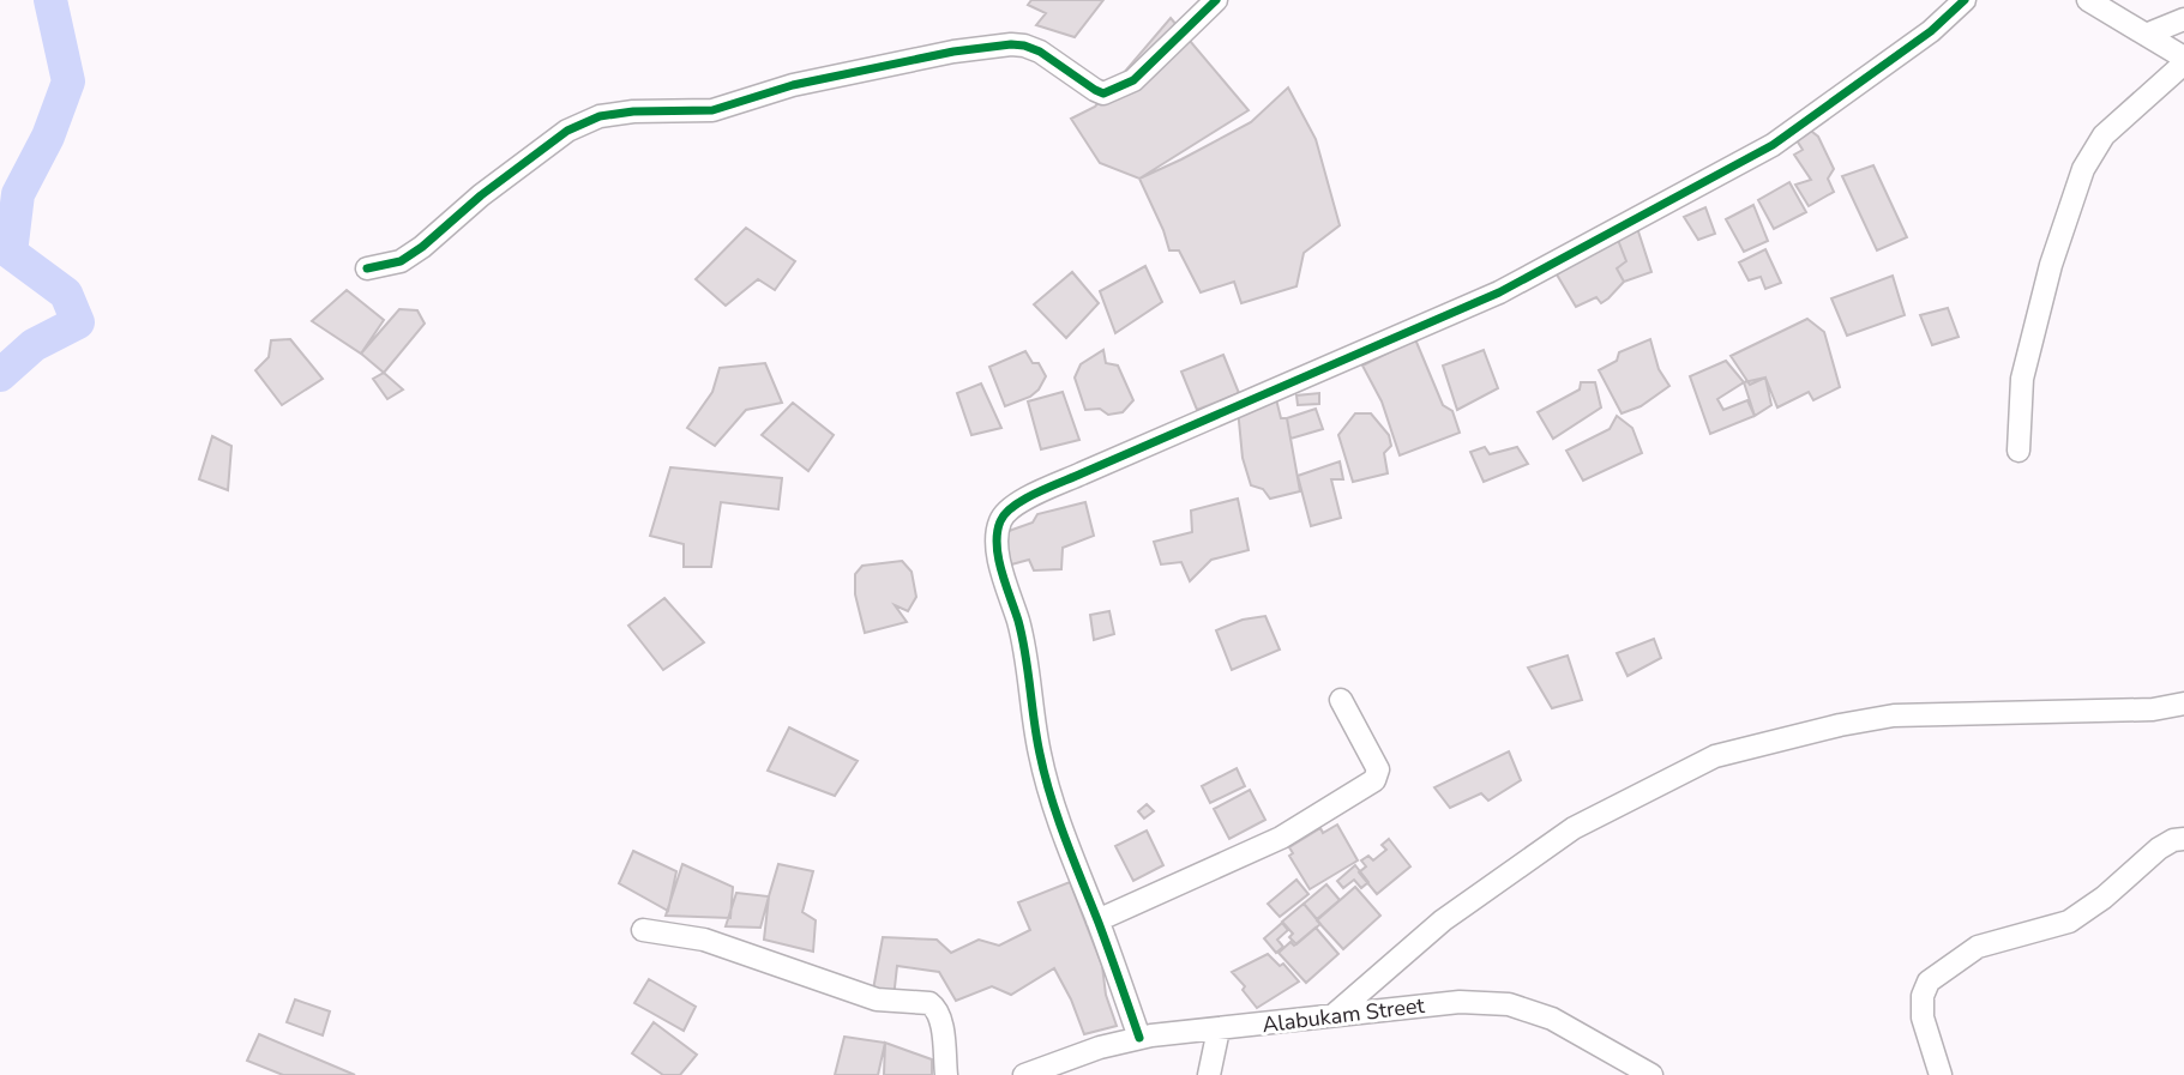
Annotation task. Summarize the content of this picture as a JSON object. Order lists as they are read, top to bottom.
{
  "streets": {
    "street": ["Alabukam Street"]
  }
}
